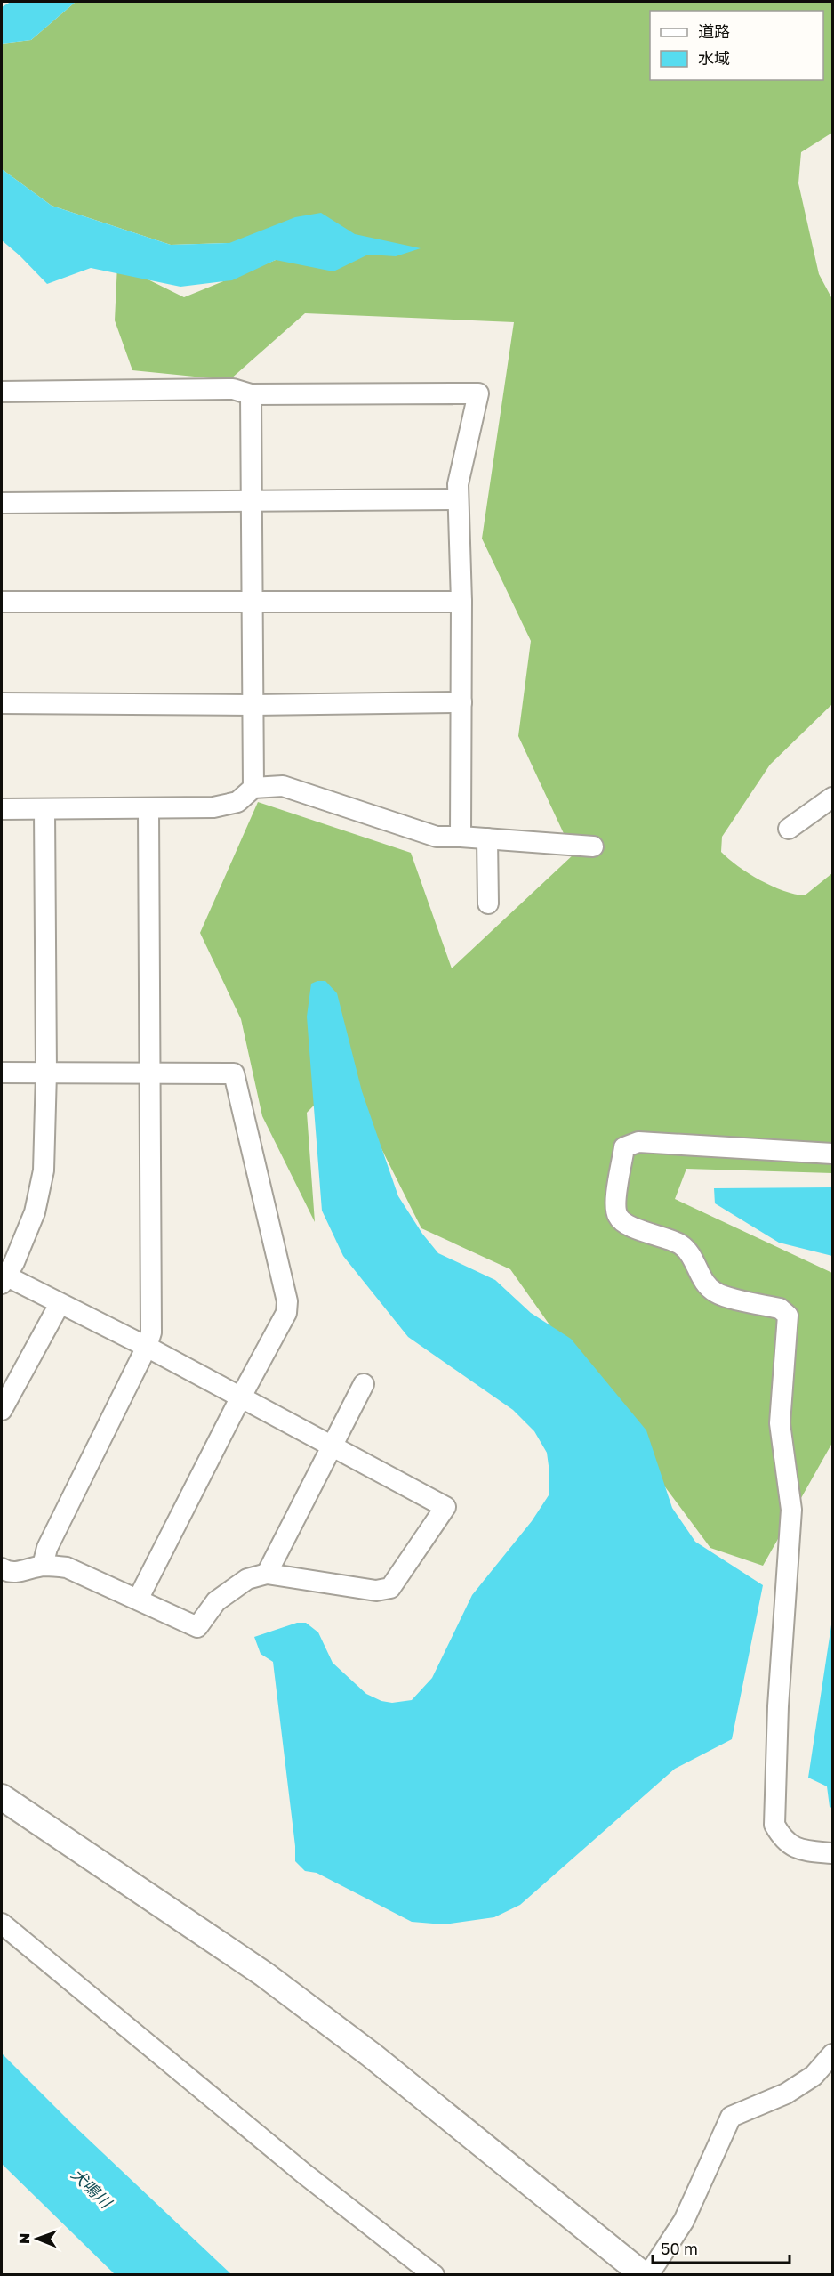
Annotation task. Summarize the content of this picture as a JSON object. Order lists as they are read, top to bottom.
{
  "water": ["犬鳴川"],
  "legend": ["道路", "水域"],
  "scale_bar": "50 m",
  "north": "left"
}
